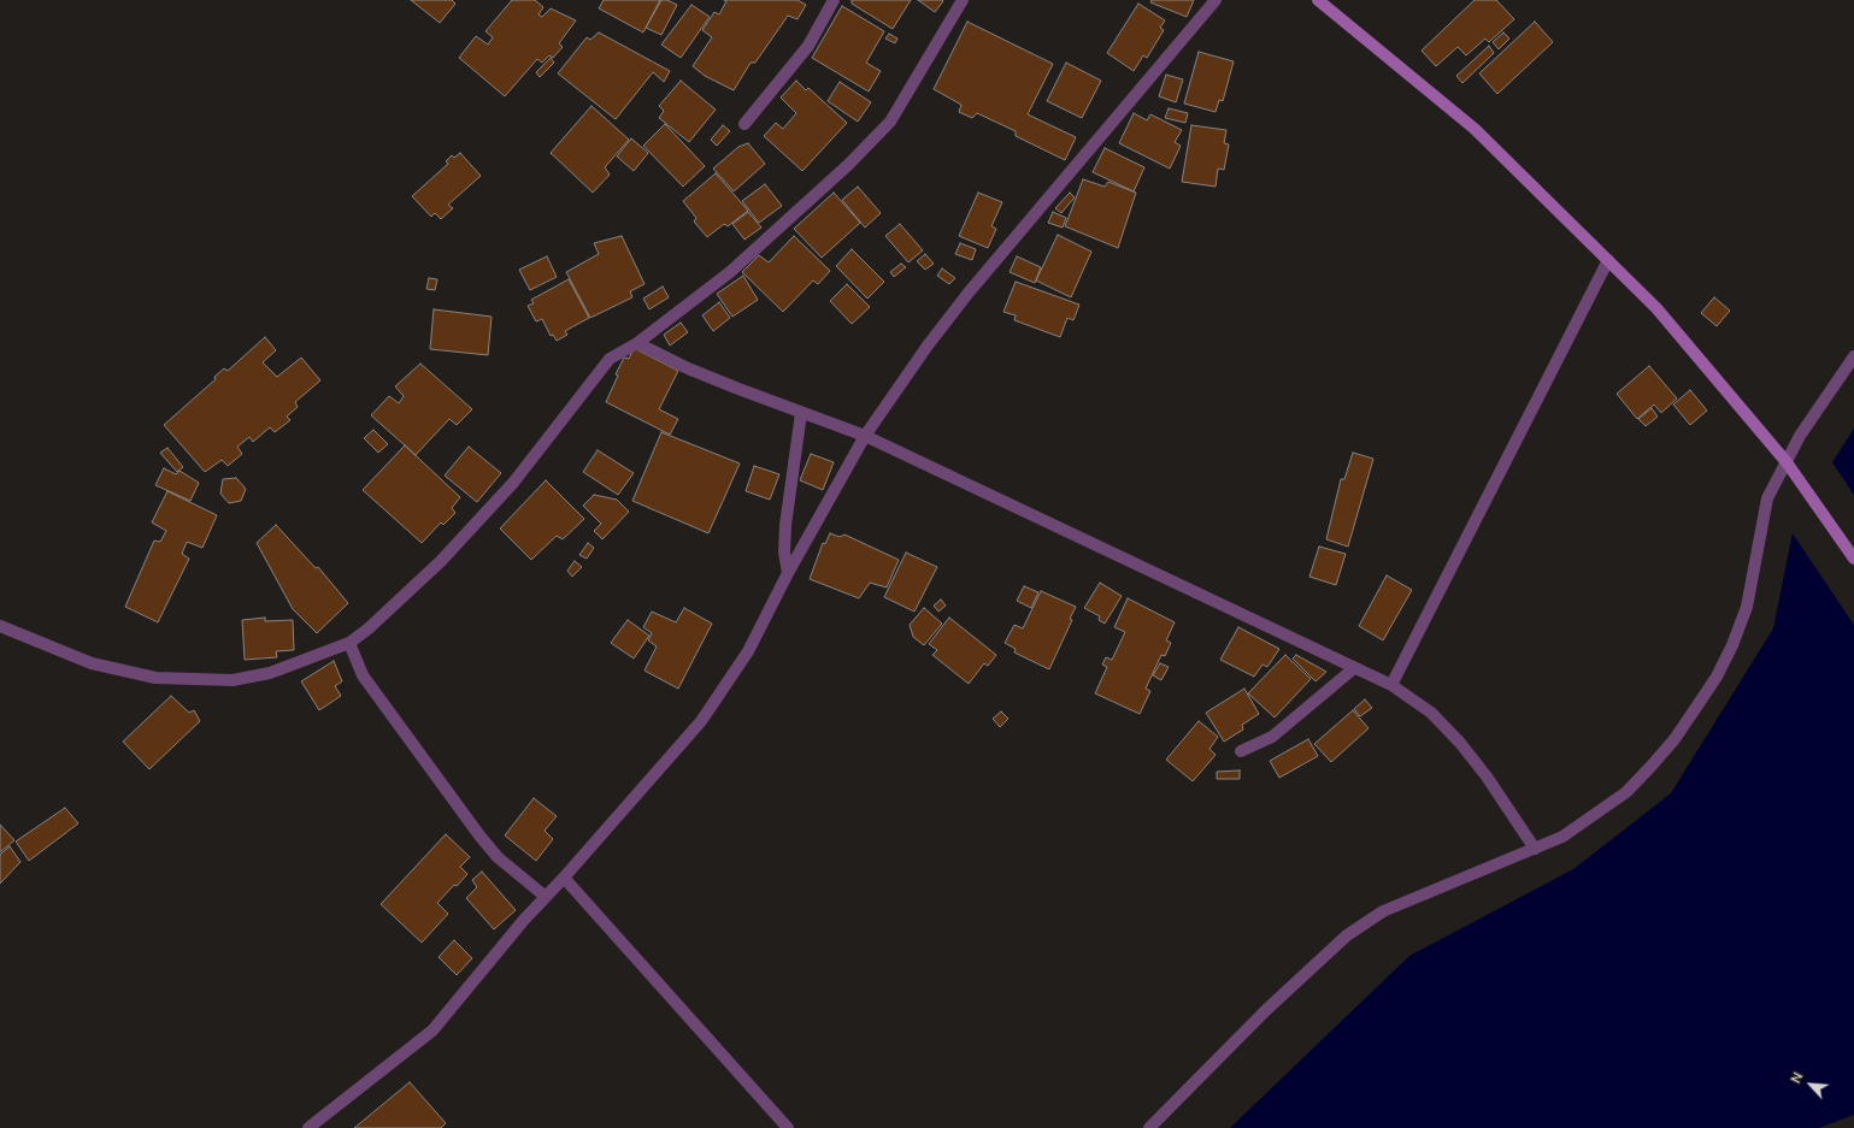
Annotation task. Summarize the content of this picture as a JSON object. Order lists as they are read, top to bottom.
{
  "north": "top left"
}
